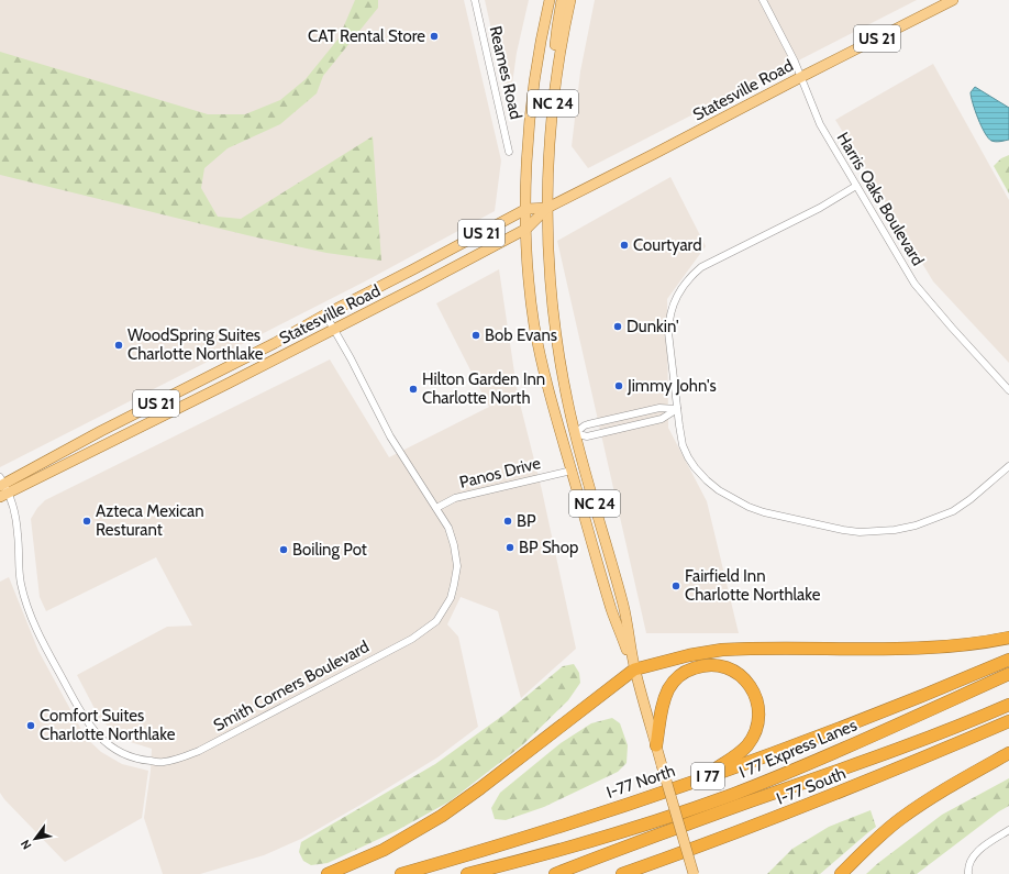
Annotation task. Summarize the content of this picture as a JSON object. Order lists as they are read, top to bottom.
{
  "streets": {
    "highway": [
      "I 77 Express Lanes",
      "I 77",
      "I-77 North",
      "I-77 South"
    ],
    "main road": ["US 21", "Statesville Road", "NC 24"],
    "street": [
      "Reames Road",
      "Harris Oaks Boulevard",
      "Panos Drive",
      "Smith Corners Boulevard"
    ]
  },
  "crossings": [
    ["Statesville Road", "NC 24"],
    ["Statesville Road", "Harris Oaks Boulevard"],
    ["Statesville Road", "Smith Corners Boulevard"],
    ["NC 24", "Panos Drive"],
    ["Panos Drive", "Smith Corners Boulevard"]
  ],
  "places": [
    "CAT Rental Store",
    "Courtyard",
    "Dunkin'",
    "Bob Evans",
    "WoodSpring Suites Charlotte Northlake",
    "Jimmy John's",
    "Hilton Garden Inn Charlotte North",
    "Azteca Mexican Resturant",
    "BP",
    "BP Shop",
    "Boiling Pot",
    "Fairfield Inn Charlotte Northlake",
    "Comfort Suites Charlotte Northlake"
  ],
  "north": "bottom left"
}
